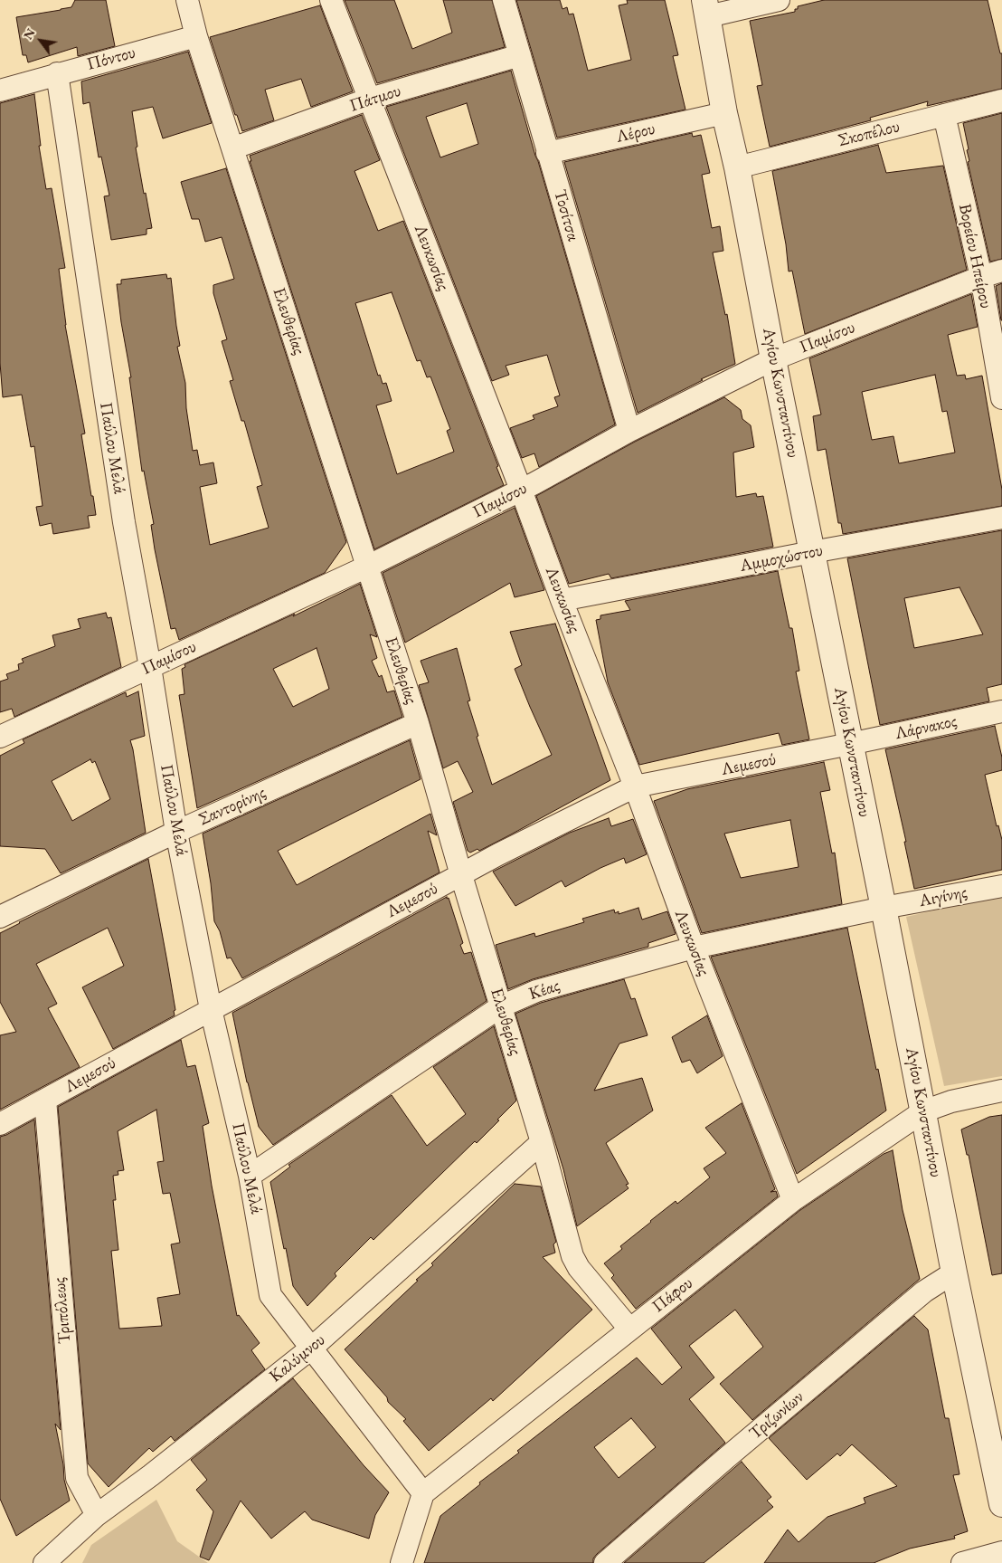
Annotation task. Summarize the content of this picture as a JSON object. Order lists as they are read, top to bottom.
{
  "streets": {
    "street": [
      "Πόντου",
      "Πάτμου",
      "Λέρου",
      "Σκοπέλου",
      "Τοσίτσα",
      "Βορείου Ηπείρου",
      "Λευκωσίας",
      "Ελευθερίας",
      "Παμίσου",
      "Αγίου Κωνσταντίνου",
      "Παύλου Μελά",
      "Αμμοχώστου",
      "Λάρνακος",
      "Λεμεσού",
      "Σαντορίνης",
      "Αιγίνης",
      "Κέας",
      "Πάφου",
      "Τριπόλεως",
      "Καλύμνου",
      "Τριζωνίων"
    ]
  },
  "crossings": [
    ["Πόντου", "Ελευθερίας"],
    ["Πόντου", "Παύλου Μελά"],
    ["Πάτμου", "Τοσίτσα"],
    ["Πάτμου", "Λευκωσίας"],
    ["Πάτμου", "Ελευθερίας"],
    ["Λέρου", "Τοσίτσα"],
    ["Λέρου", "Αγίου Κωνσταντίνου"],
    ["Σκοπέλου", "Βορείου Ηπείρου"],
    ["Σκοπέλου", "Αγίου Κωνσταντίνου"],
    ["Τοσίτσα", "Παμίσου"],
    ["Βορείου Ηπείρου", "Παμίσου"],
    ["Λευκωσίας", "Παμίσου"],
    ["Λευκωσίας", "Αμμοχώστου"],
    ["Λευκωσίας", "Λεμεσού"],
    ["Λευκωσίας", "Κέας"],
    ["Λευκωσίας", "Πάφου"],
    ["Ελευθερίας", "Παμίσου"],
    ["Ελευθερίας", "Λεμεσού"],
    ["Ελευθερίας", "Σαντορίνης"],
    ["Ελευθερίας", "Κέας"],
    ["Ελευθερίας", "Πάφου"],
    ["Ελευθερίας", "Καλύμνου"],
    ["Παμίσου", "Αγίου Κωνσταντίνου"],
    ["Παμίσου", "Παύλου Μελά"],
    ["Αγίου Κωνσταντίνου", "Αμμοχώστου"],
    ["Αγίου Κωνσταντίνου", "Λάρνακος"],
    ["Αγίου Κωνσταντίνου", "Λεμεσού"],
    ["Αγίου Κωνσταντίνου", "Αιγίνης"],
    ["Αγίου Κωνσταντίνου", "Κέας"],
    ["Αγίου Κωνσταντίνου", "Πάφου"],
    ["Αγίου Κωνσταντίνου", "Τριζωνίων"],
    ["Παύλου Μελά", "Λεμεσού"],
    ["Παύλου Μελά", "Σαντορίνης"],
    ["Παύλου Μελά", "Κέας"],
    ["Παύλου Μελά", "Πάφου"],
    ["Παύλου Μελά", "Καλύμνου"],
    ["Λάρνακος", "Λεμεσού"],
    ["Λεμεσού", "Τριπόλεως"],
    ["Αιγίνης", "Κέας"],
    ["Τριπόλεως", "Καλύμνου"]
  ],
  "north": "top left"
}
